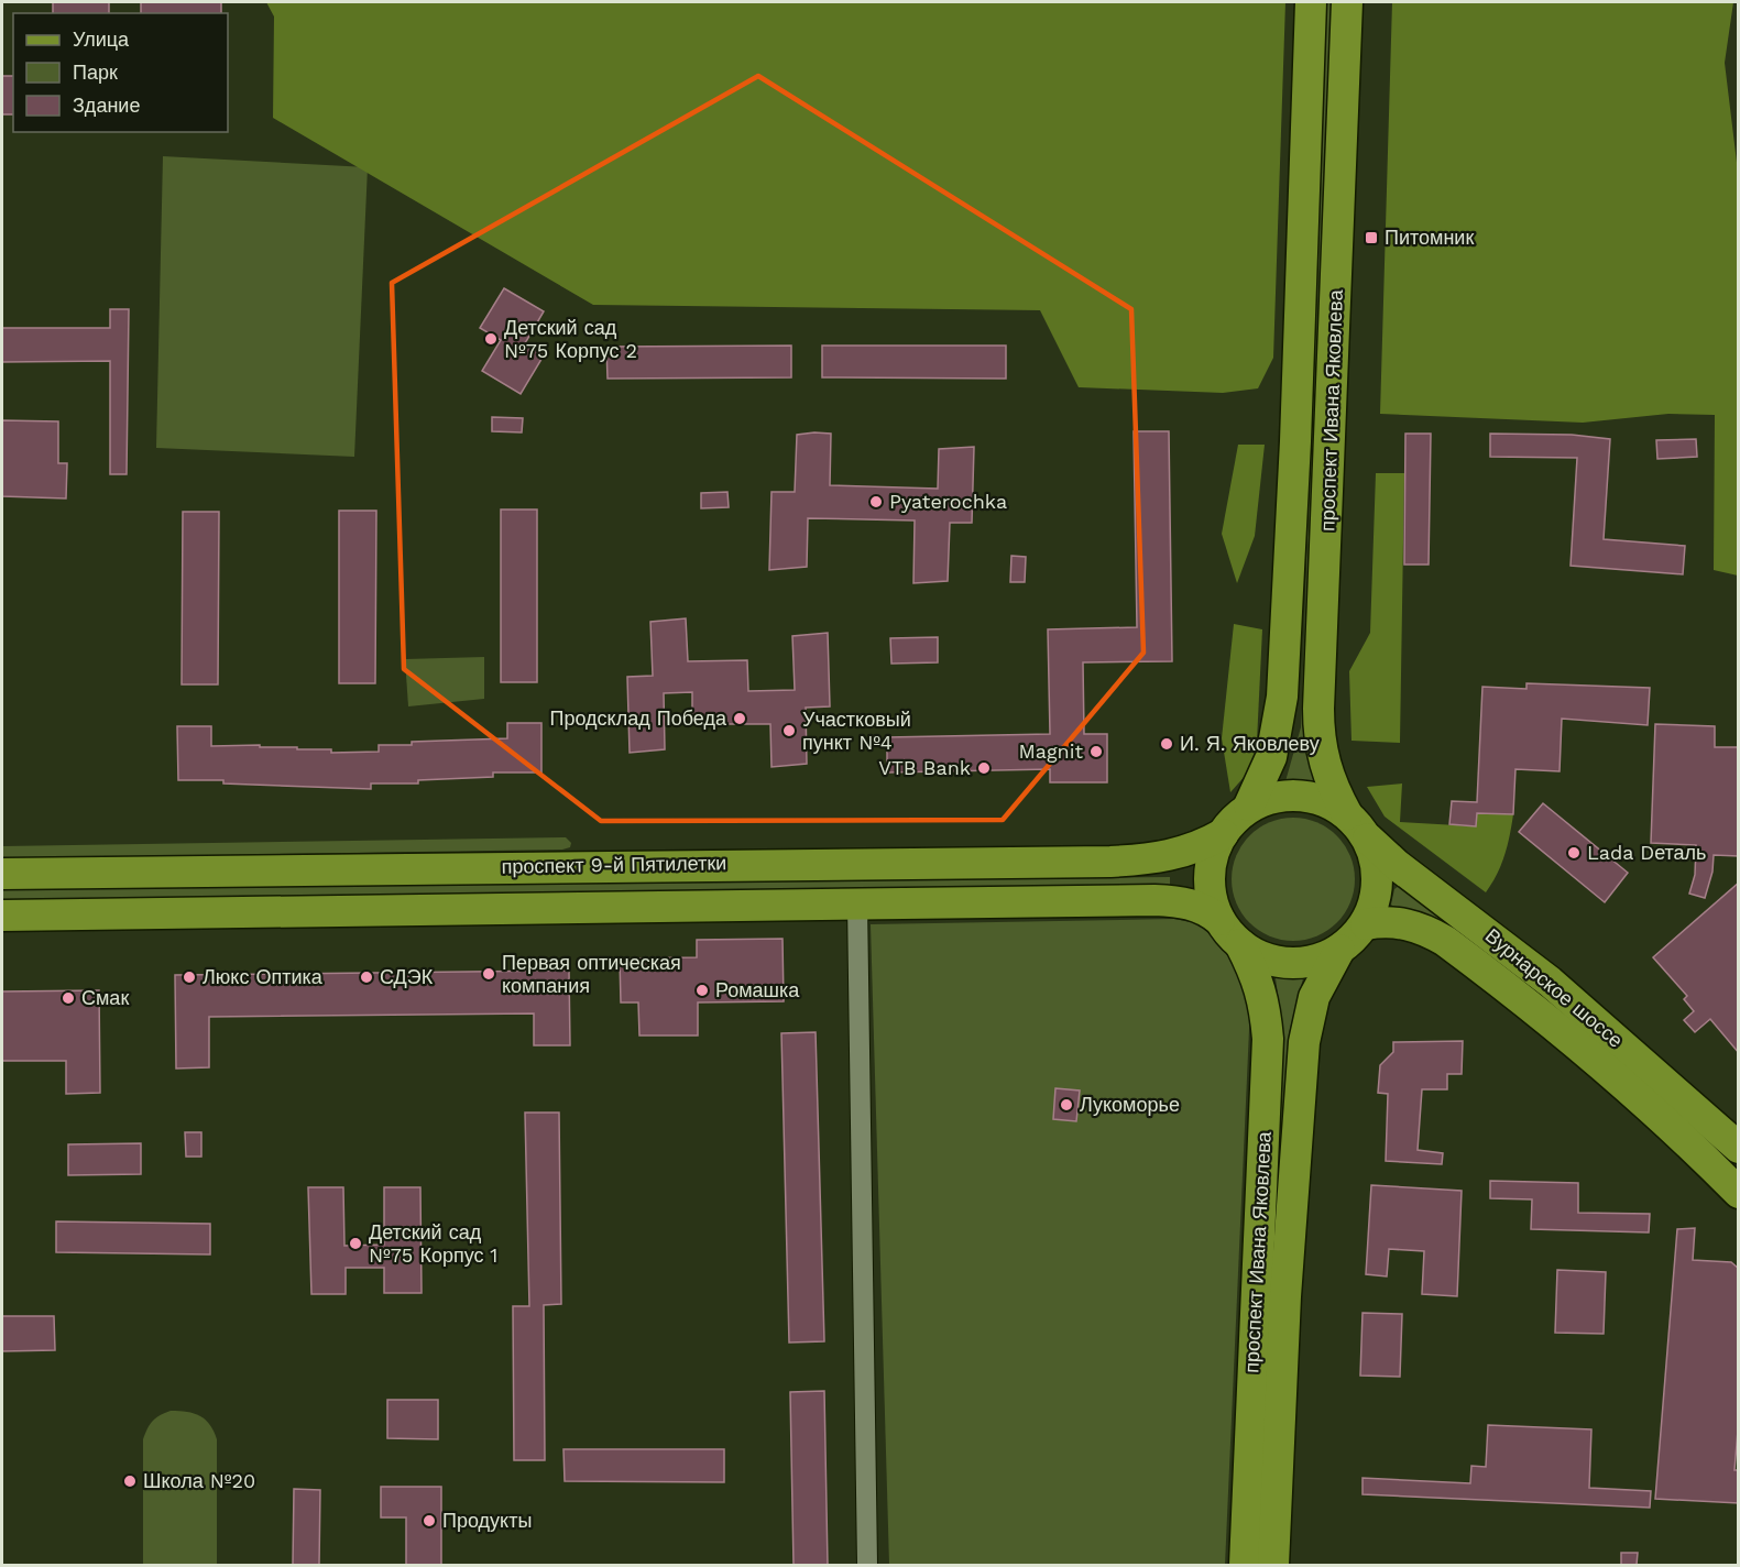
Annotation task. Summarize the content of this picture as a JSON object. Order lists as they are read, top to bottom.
{
  "streets": {
    "main road": ["проспект Ивана Яковлева", "проспект 9-й Пятилетки", "Вурнарское шоссе"]
  },
  "crossings": [
    ["проспект Ивана Яковлева", "проспект 9-й Пятилетки"],
    ["проспект Ивана Яковлева", "Вурнарское шоссе"],
    ["проспект 9-й Пятилетки", "Вурнарское шоссе"]
  ],
  "places": {
    "transit": ["Питомник"],
    "other": [
      "Детский сад №75 Корпус 2",
      "Pyaterochka",
      "Продсклад Победа",
      "Участковый пункт №4",
      "И. Я. Яковлеву",
      "Magnit",
      "VTB Bank",
      "Lada Dеталь",
      "Первая оптическая компания",
      "Люкс Оптика",
      "СДЭК",
      "Ромашка",
      "Смак",
      "Лукоморье",
      "Детский сад №75 Корпус 1",
      "Школа №20",
      "Продукты"
    ]
  },
  "legend": ["Улица", "Парк", "Здание"]
}
